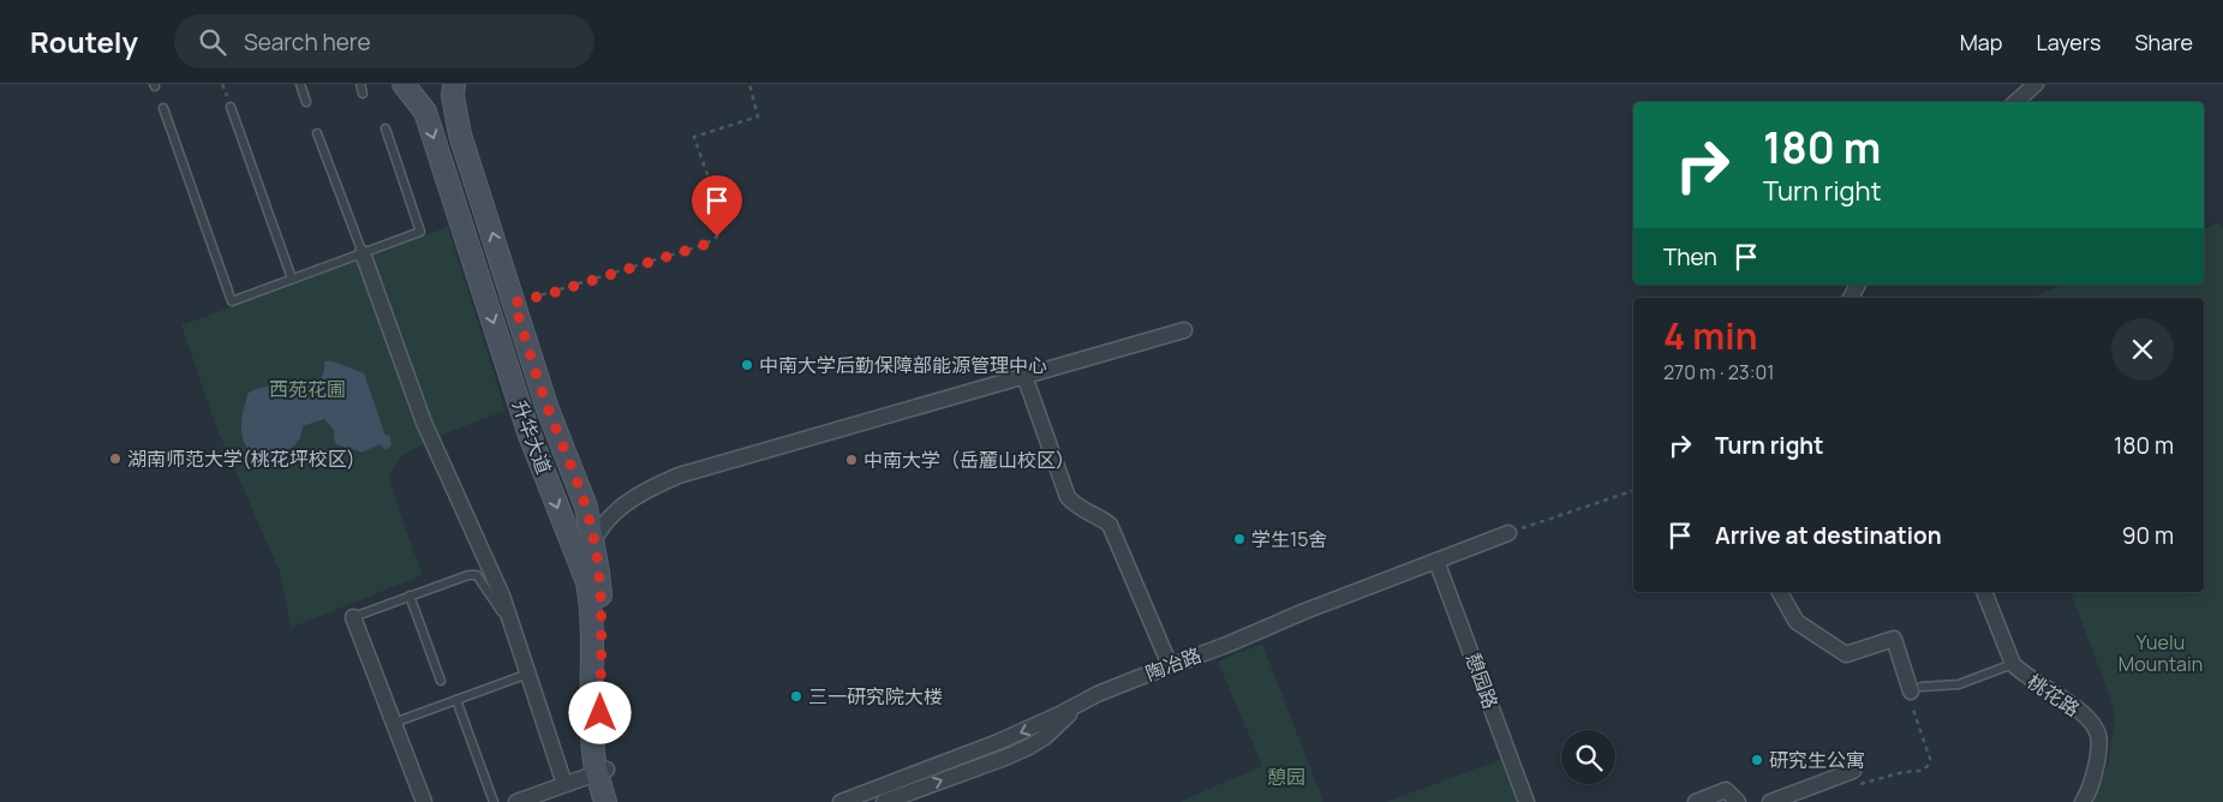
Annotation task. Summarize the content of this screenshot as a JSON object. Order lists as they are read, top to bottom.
{
  "streets": {
    "street": [
      "升华大道",
      "陶冶路",
      "憩园路",
      "桃花路"
    ]
  },
  "crossings": [
    ["陶冶路", "憩园路"]
  ],
  "parks": ["西苑花圃", "Yuelu Mountain", "憩园"],
  "places": [
    "中南大学后勤保障部能源管理中心",
    "湖南师范大学(桃花坪校区)",
    "中南大学（岳麓山校区）",
    "学生15舍",
    "三一研究院大楼",
    "研究生公寓"
  ],
  "page": {
    "header": "Routely",
    "search": "Search here",
    "nav": ["Map", "Layers", "Share"],
    "turn": ["180 m", "Turn right"],
    "then": "Then",
    "heading": ["4 min", "270 m · 23:01"],
    "list": [
      {
        "name": "Turn right",
        "value": "180 m"
      },
      {
        "name": "Arrive at destination",
        "value": "90 m"
      }
    ]
  }
}
